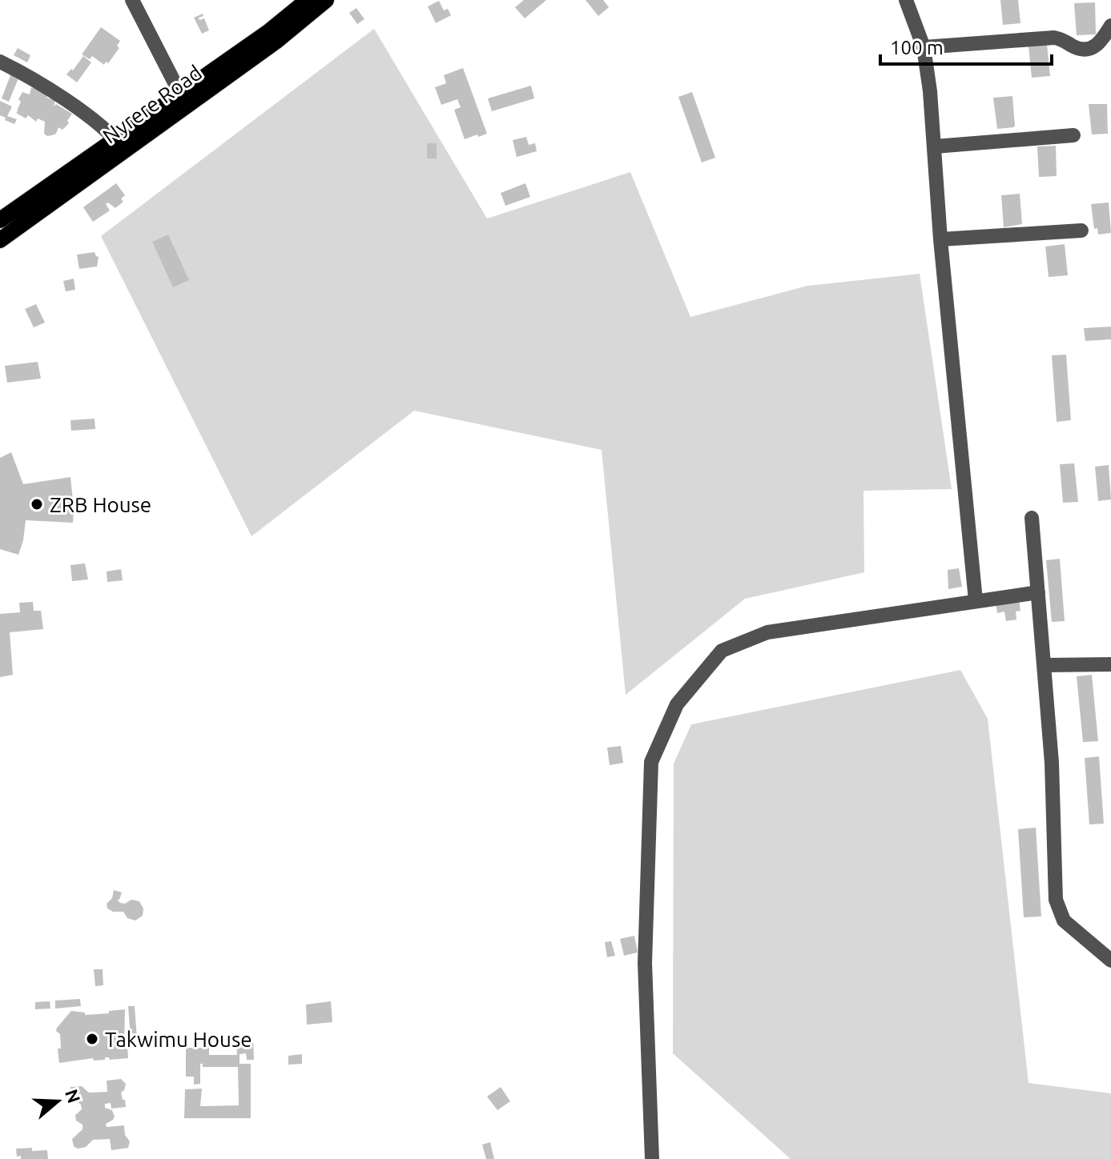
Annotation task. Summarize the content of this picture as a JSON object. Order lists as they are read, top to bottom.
{
  "streets": {
    "main road": ["Nyrere Road"]
  },
  "places": ["ZRB House", "Takwimu House"],
  "scale_bar": "100 m",
  "north": "right"
}
